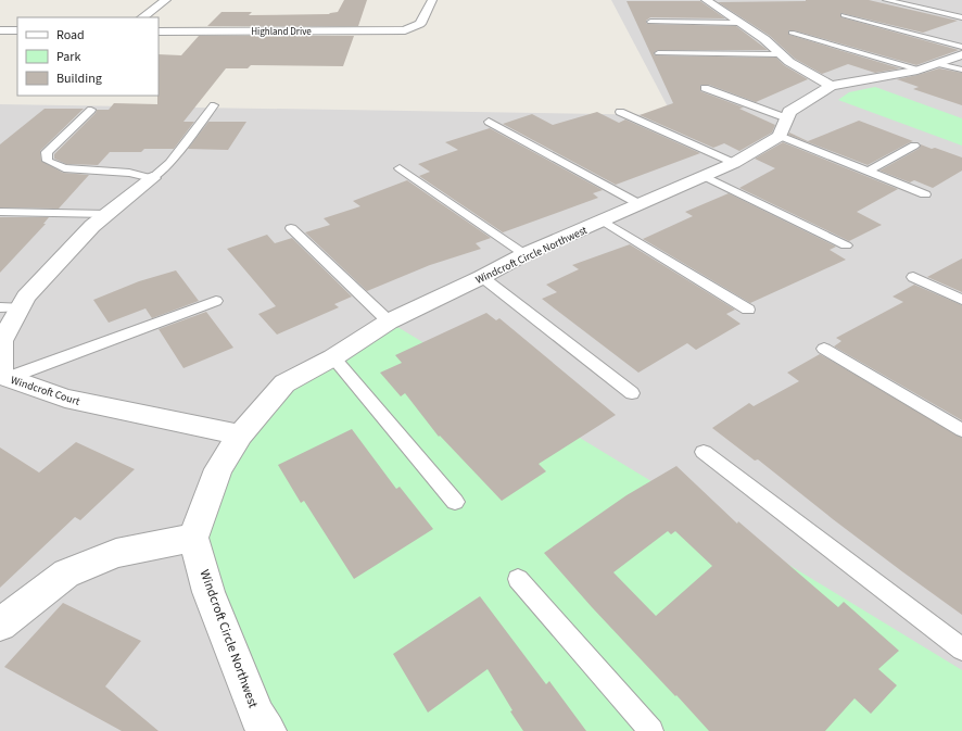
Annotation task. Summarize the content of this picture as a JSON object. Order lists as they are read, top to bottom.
{
  "streets": {
    "street": ["Highland Drive", "Windcroft Circle Northwest", "Windcroft Court"]
  },
  "crossings": [
    ["Windcroft Circle Northwest", "Windcroft Court"]
  ],
  "legend": ["Road", "Park", "Building"]
}
